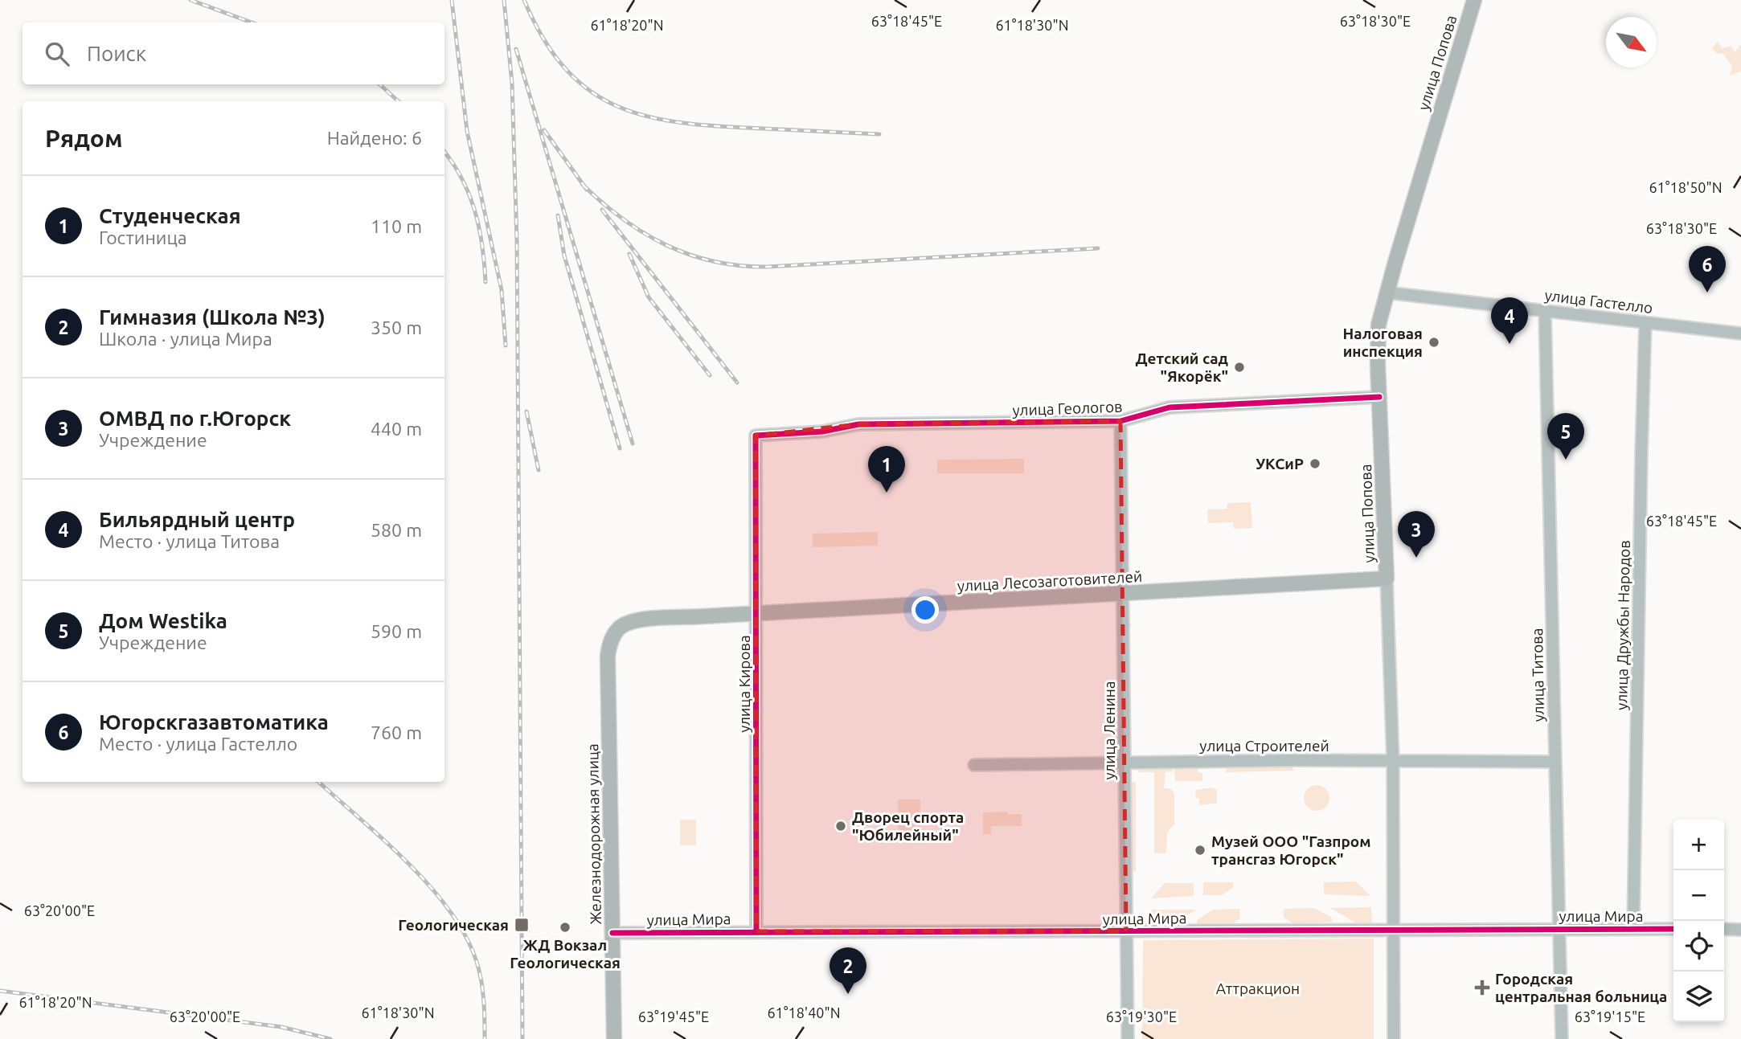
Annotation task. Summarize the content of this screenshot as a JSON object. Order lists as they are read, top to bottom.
{
  "streets": {
    "main road": ["улица Попова", "улица Лесозаготовителей", "Железнодорожная улица"],
    "street": [
      "улица Гастелло",
      "улица Геологов",
      "улица Дружбы Народов",
      "улица Титова",
      "улица Кирова",
      "улица Ленина",
      "улица Строителей",
      "улица Мира"
    ]
  },
  "crossings": [
    ["улица Попова", "улица Гастелло"],
    ["улица Попова", "улица Геологов"],
    ["улица Попова", "улица Лесозаготовителей"],
    ["улица Попова", "улица Строителей"],
    ["улица Попова", "улица Мира"],
    ["улица Гастелло", "улица Дружбы Народов"],
    ["улица Гастелло", "улица Титова"],
    ["улица Геологов", "улица Кирова"],
    ["улица Геологов", "улица Ленина"],
    ["улица Лесозаготовителей", "улица Кирова"],
    ["улица Лесозаготовителей", "улица Ленина"],
    ["улица Лесозаготовителей", "Железнодорожная улица"],
    ["улица Дружбы Народов", "улица Мира"],
    ["улица Титова", "улица Строителей"],
    ["улица Титова", "улица Мира"],
    ["улица Кирова", "улица Мира"],
    ["улица Ленина", "улица Строителей"],
    ["улица Ленина", "улица Мира"],
    ["Железнодорожная улица", "улица Мира"]
  ],
  "parks": ["Аттракцион"],
  "places": {
    "other": [
      "Налоговая инспекция",
      "Детский сад \"Якорёк\"",
      "УКСиР",
      "Дворец спорта \"Юбилейный\"",
      "Музей ООО \"Газпром трансгаз Югорск\"",
      "ЖД Вокзал Геологическая"
    ],
    "transit": ["Геологическая"],
    "health": ["Городская центральная больница"]
  },
  "north": "bottom right",
  "page": {
    "search": "Поиск",
    "heading": ["Рядом", "Найдено: 6"],
    "list": [
      {
        "mark": "1",
        "name": "Студенческая",
        "note": "Гостиница",
        "value": "110 m"
      },
      {
        "mark": "2",
        "name": "Гимназия (Школа №3)",
        "note": "Школа · улица Мира",
        "value": "350 m"
      },
      {
        "mark": "3",
        "name": "ОМВД по г.Югорск",
        "note": "Учреждение",
        "value": "440 m"
      },
      {
        "mark": "4",
        "name": "Бильярдный центр",
        "note": "Место · улица Титова",
        "value": "580 m"
      },
      {
        "mark": "5",
        "name": "Дом Westika",
        "note": "Учреждение",
        "value": "590 m"
      },
      {
        "mark": "6",
        "name": "Югорскгазавтоматика",
        "note": "Место · улица Гастелло",
        "value": "760 m"
      }
    ],
    "pins": [
      "6",
      "4",
      "5",
      "1",
      "3",
      "2"
    ],
    "map_buttons": ["+", "−"]
  },
  "coordinates": [
    "63°18'45\"E",
    "63°18'30\"E",
    "61°18'20\"N",
    "61°18'30\"N",
    "61°18'50\"N",
    "63°20'00\"E",
    "61°18'40\"N",
    "63°19'45\"E",
    "63°19'30\"E",
    "63°19'15\"E"
  ]
}
